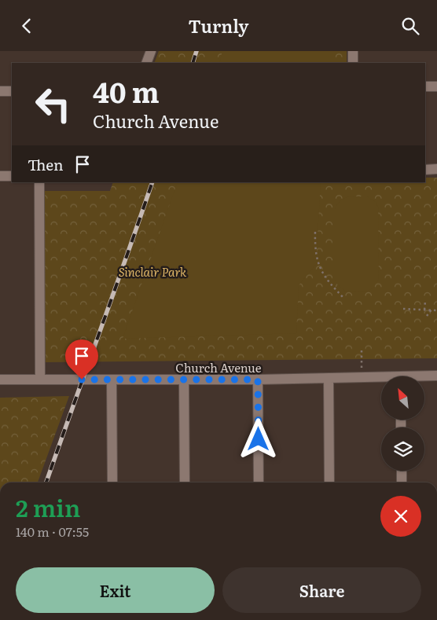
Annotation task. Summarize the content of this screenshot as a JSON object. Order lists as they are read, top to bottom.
{
  "streets": {
    "street": ["Church Avenue"]
  },
  "parks": ["Sinclair Park"],
  "north": "top left",
  "page": {
    "header": "Turnly",
    "turn": ["40 m", "Church Avenue"],
    "then": "Then",
    "heading": ["2 min", "140 m · 07:55"],
    "buttons": ["Exit", "Share"]
  }
}
